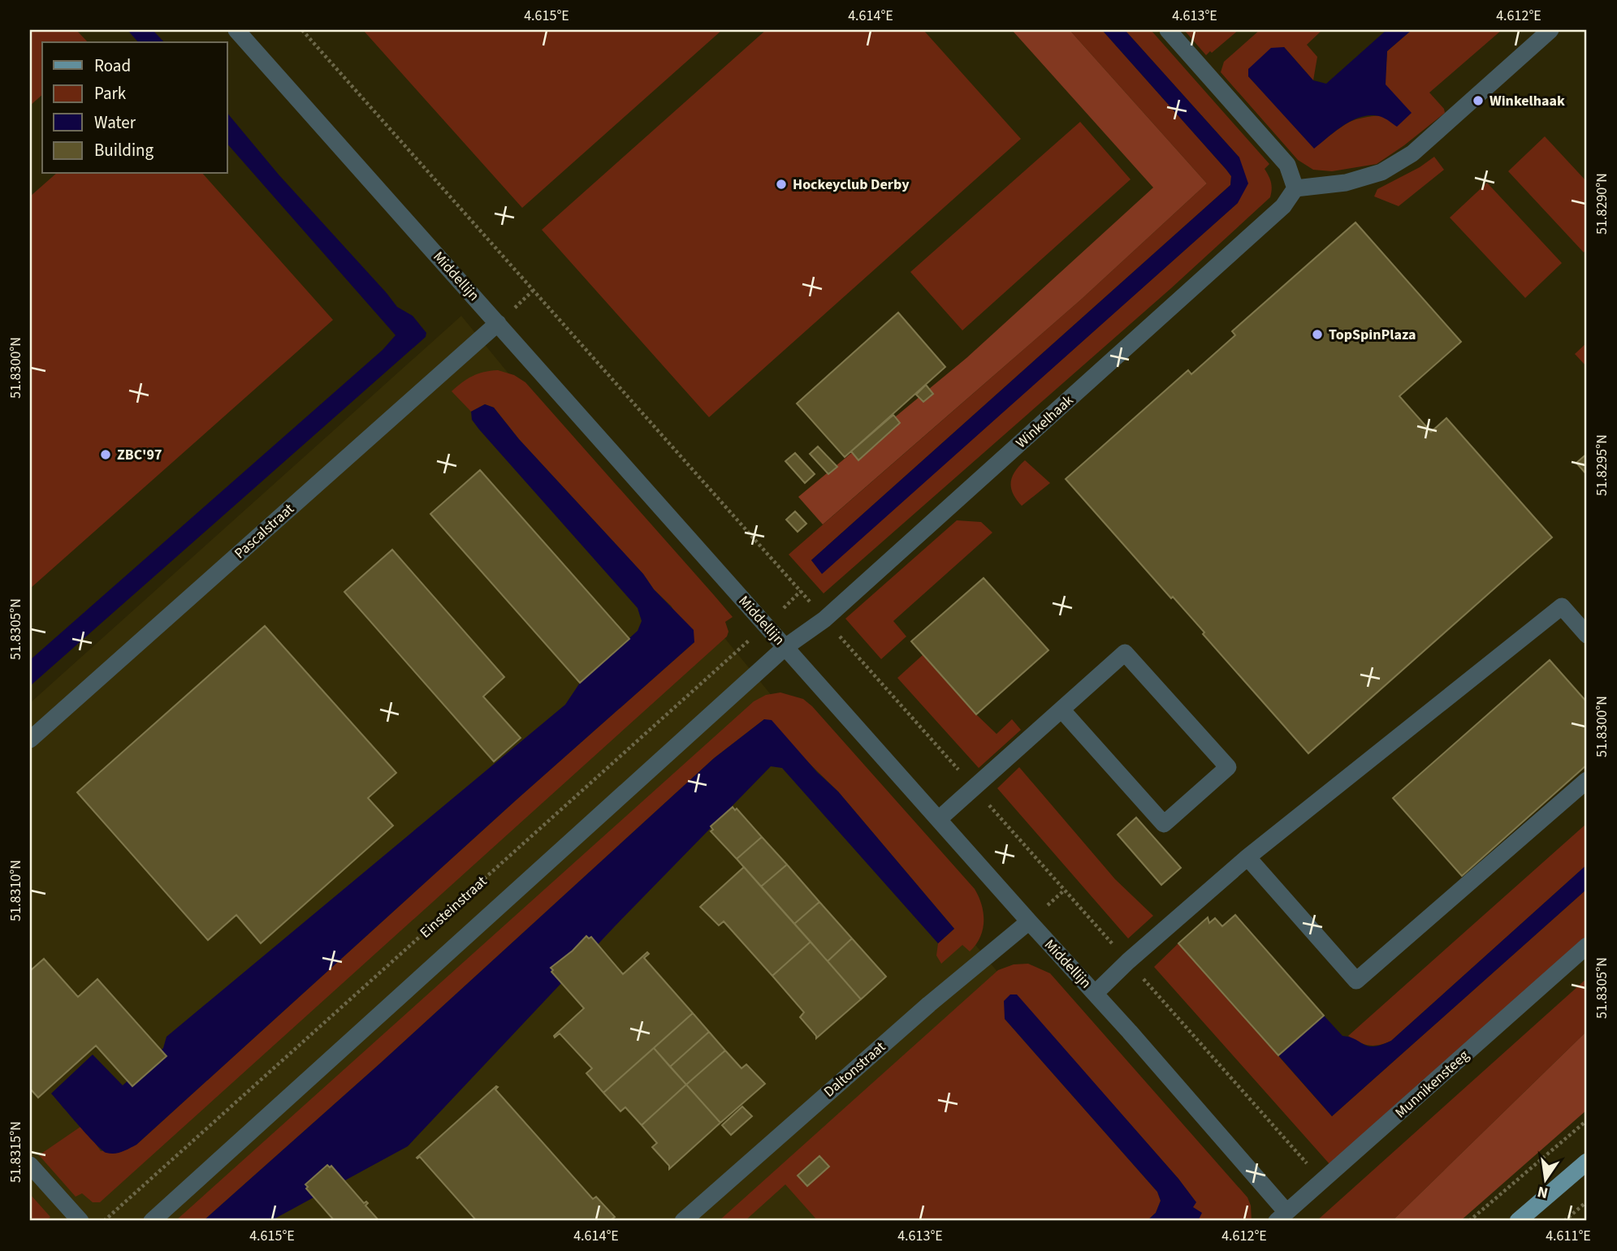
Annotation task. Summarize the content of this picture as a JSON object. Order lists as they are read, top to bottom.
{
  "streets": {
    "street": [
      "Middellijn",
      "Winkelhaak",
      "Pascalstraat",
      "Daltonstraat",
      "Munnikensteeg"
    ],
    "path": ["Einsteinstraat"]
  },
  "crossings": [
    ["Middellijn", "Winkelhaak"],
    ["Middellijn", "Pascalstraat"],
    ["Middellijn", "Einsteinstraat"],
    ["Middellijn", "Daltonstraat"],
    ["Middellijn", "Munnikensteeg"]
  ],
  "places": [
    "Winkelhaak",
    "Hockeyclub Derby",
    "TopSpinPlaza",
    "ZBC'97"
  ],
  "legend": [
    "Road",
    "Park",
    "Water",
    "Building"
  ],
  "north": "bottom",
  "coordinates": [
    "4.615°E",
    "4.614°E",
    "4.613°E",
    "4.612°E",
    "51.8290°N",
    "51.8300°N",
    "51.8295°N",
    "51.8305°N",
    "51.8310°N",
    "51.8315°N",
    "4.611°E"
  ]
}
